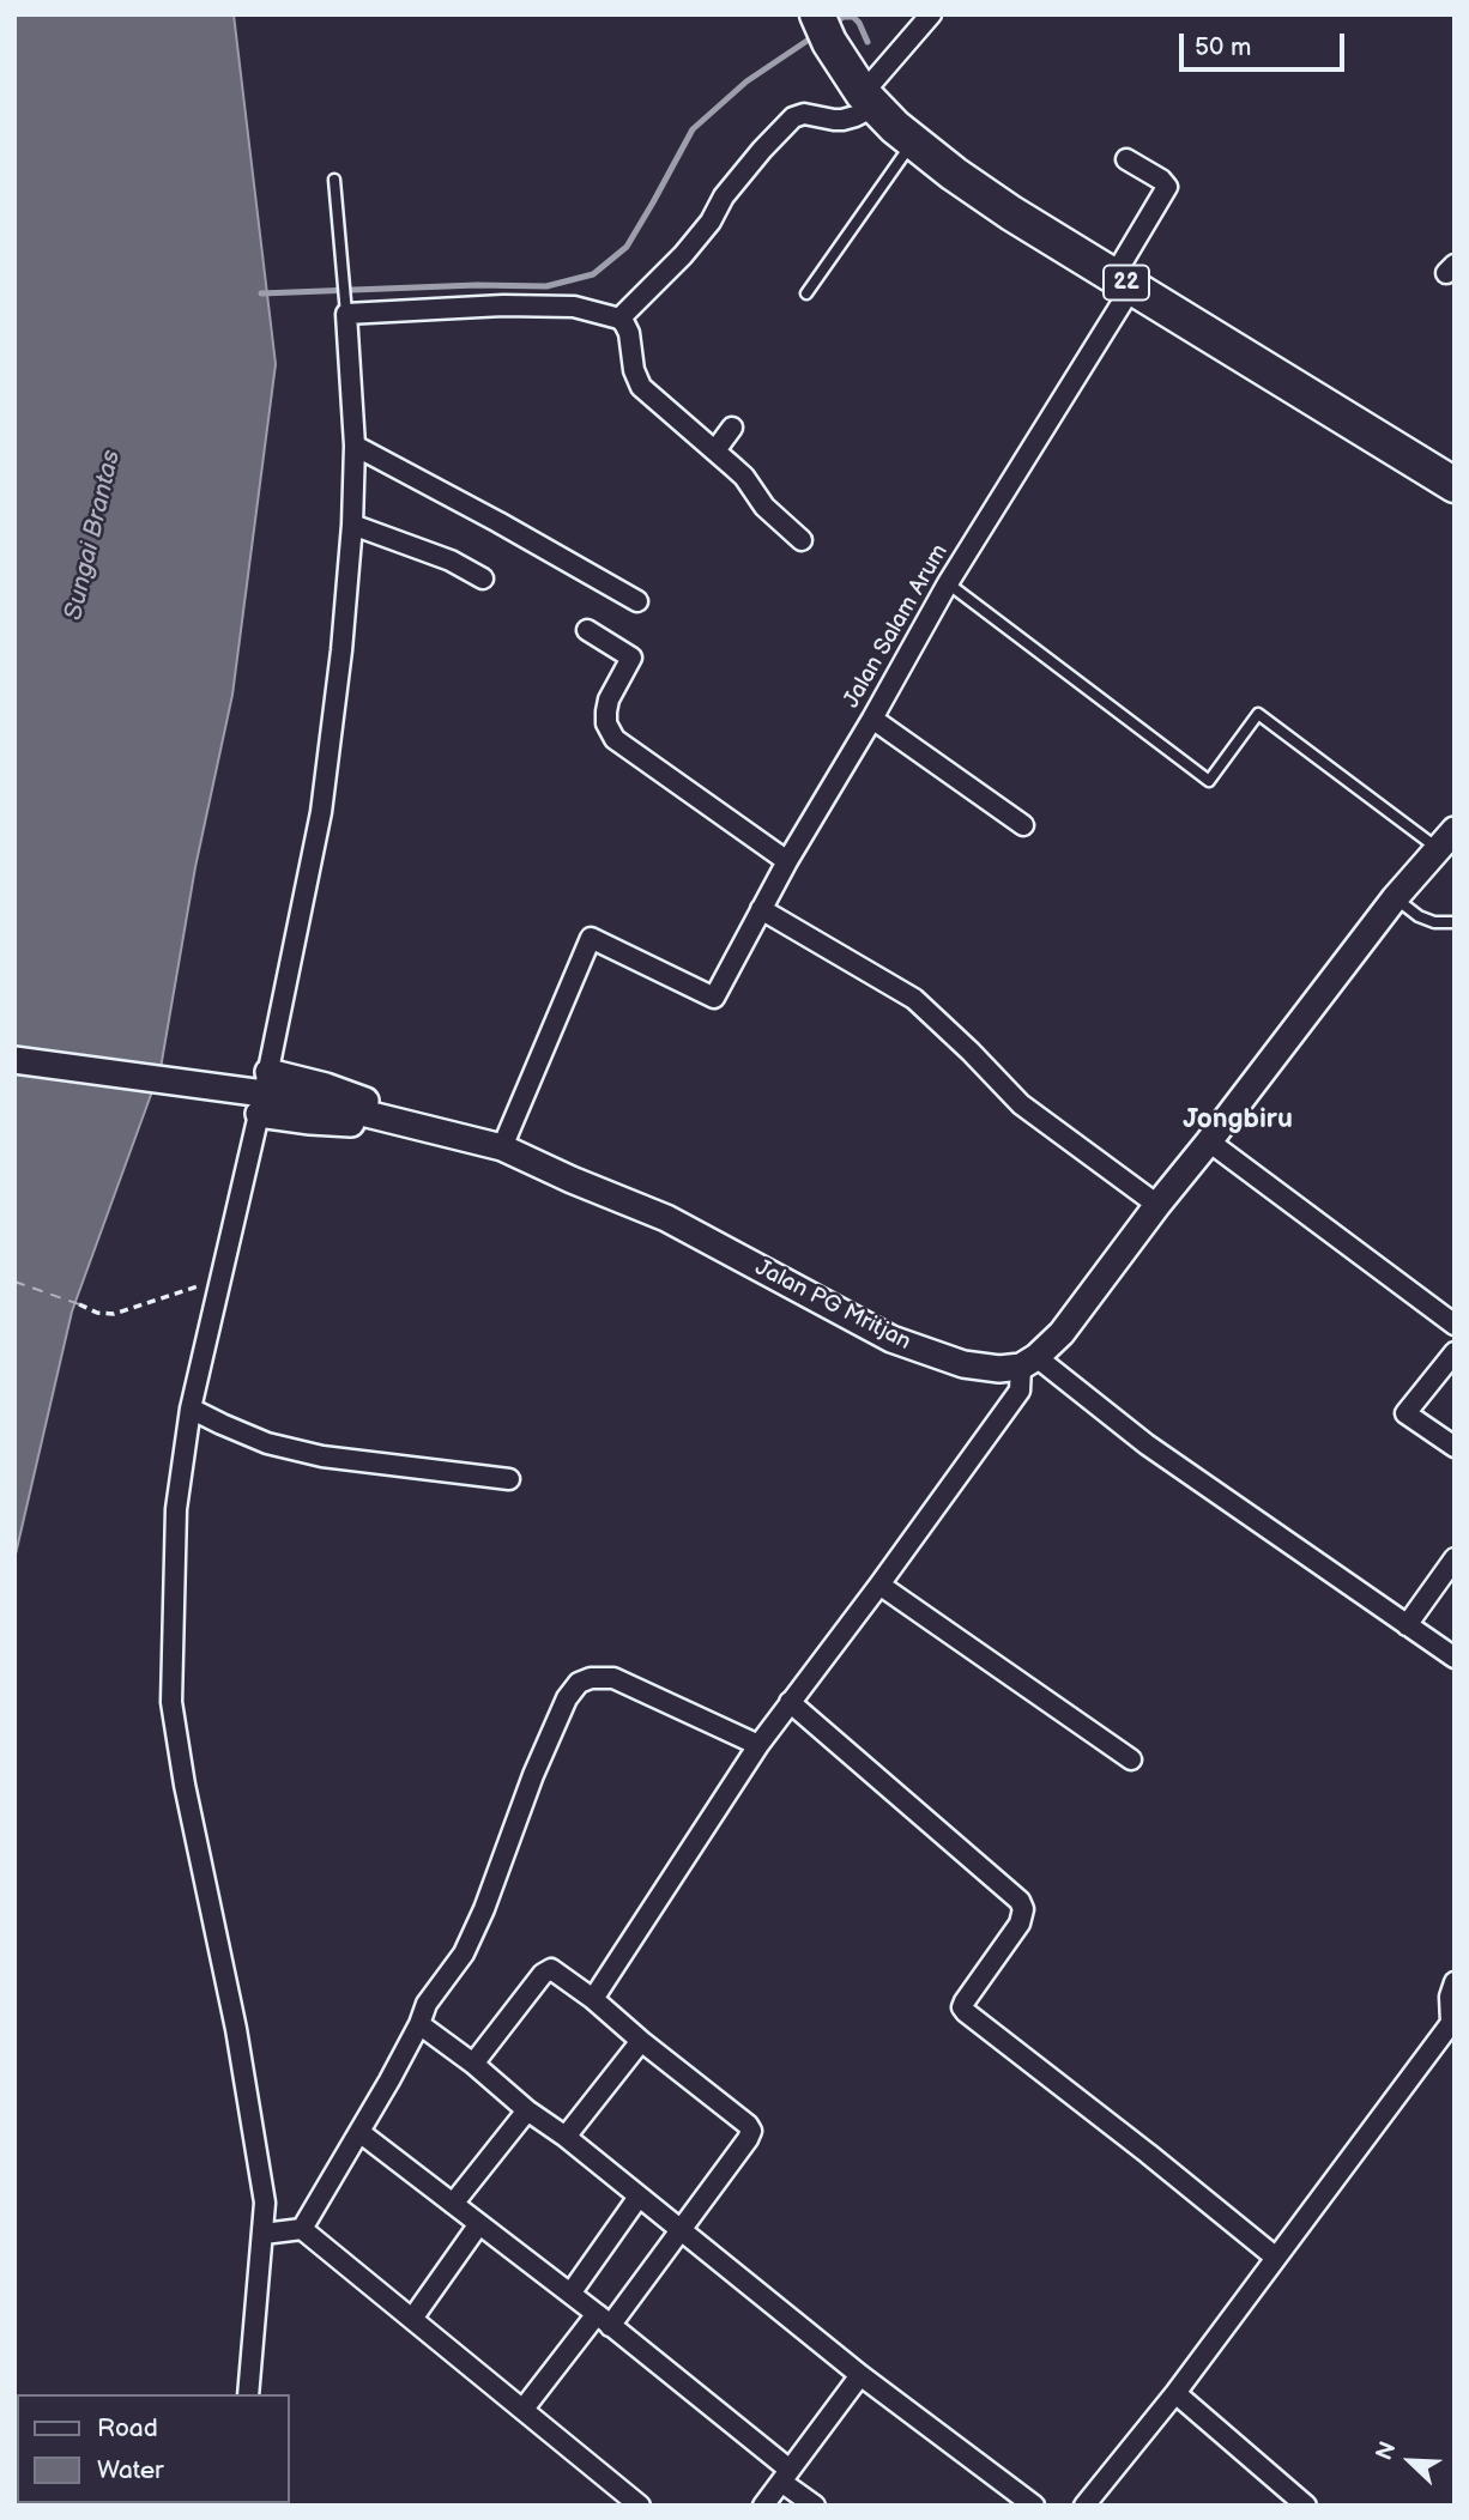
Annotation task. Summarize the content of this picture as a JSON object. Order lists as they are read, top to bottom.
{
  "streets": {
    "highway": ["22"],
    "main road": ["Jalan PG Mritjan"],
    "street": ["Jalan Salam Arum"]
  },
  "crossings": [
    ["22", "Jalan Salam Arum"],
    ["Jalan Salam Arum", "Jalan PG Mritjan"]
  ],
  "districts": ["Jongbiru"],
  "water": ["Sungai Brantas"],
  "legend": ["Road", "Water"],
  "scale_bar": "50 m",
  "north": "top left"
}
